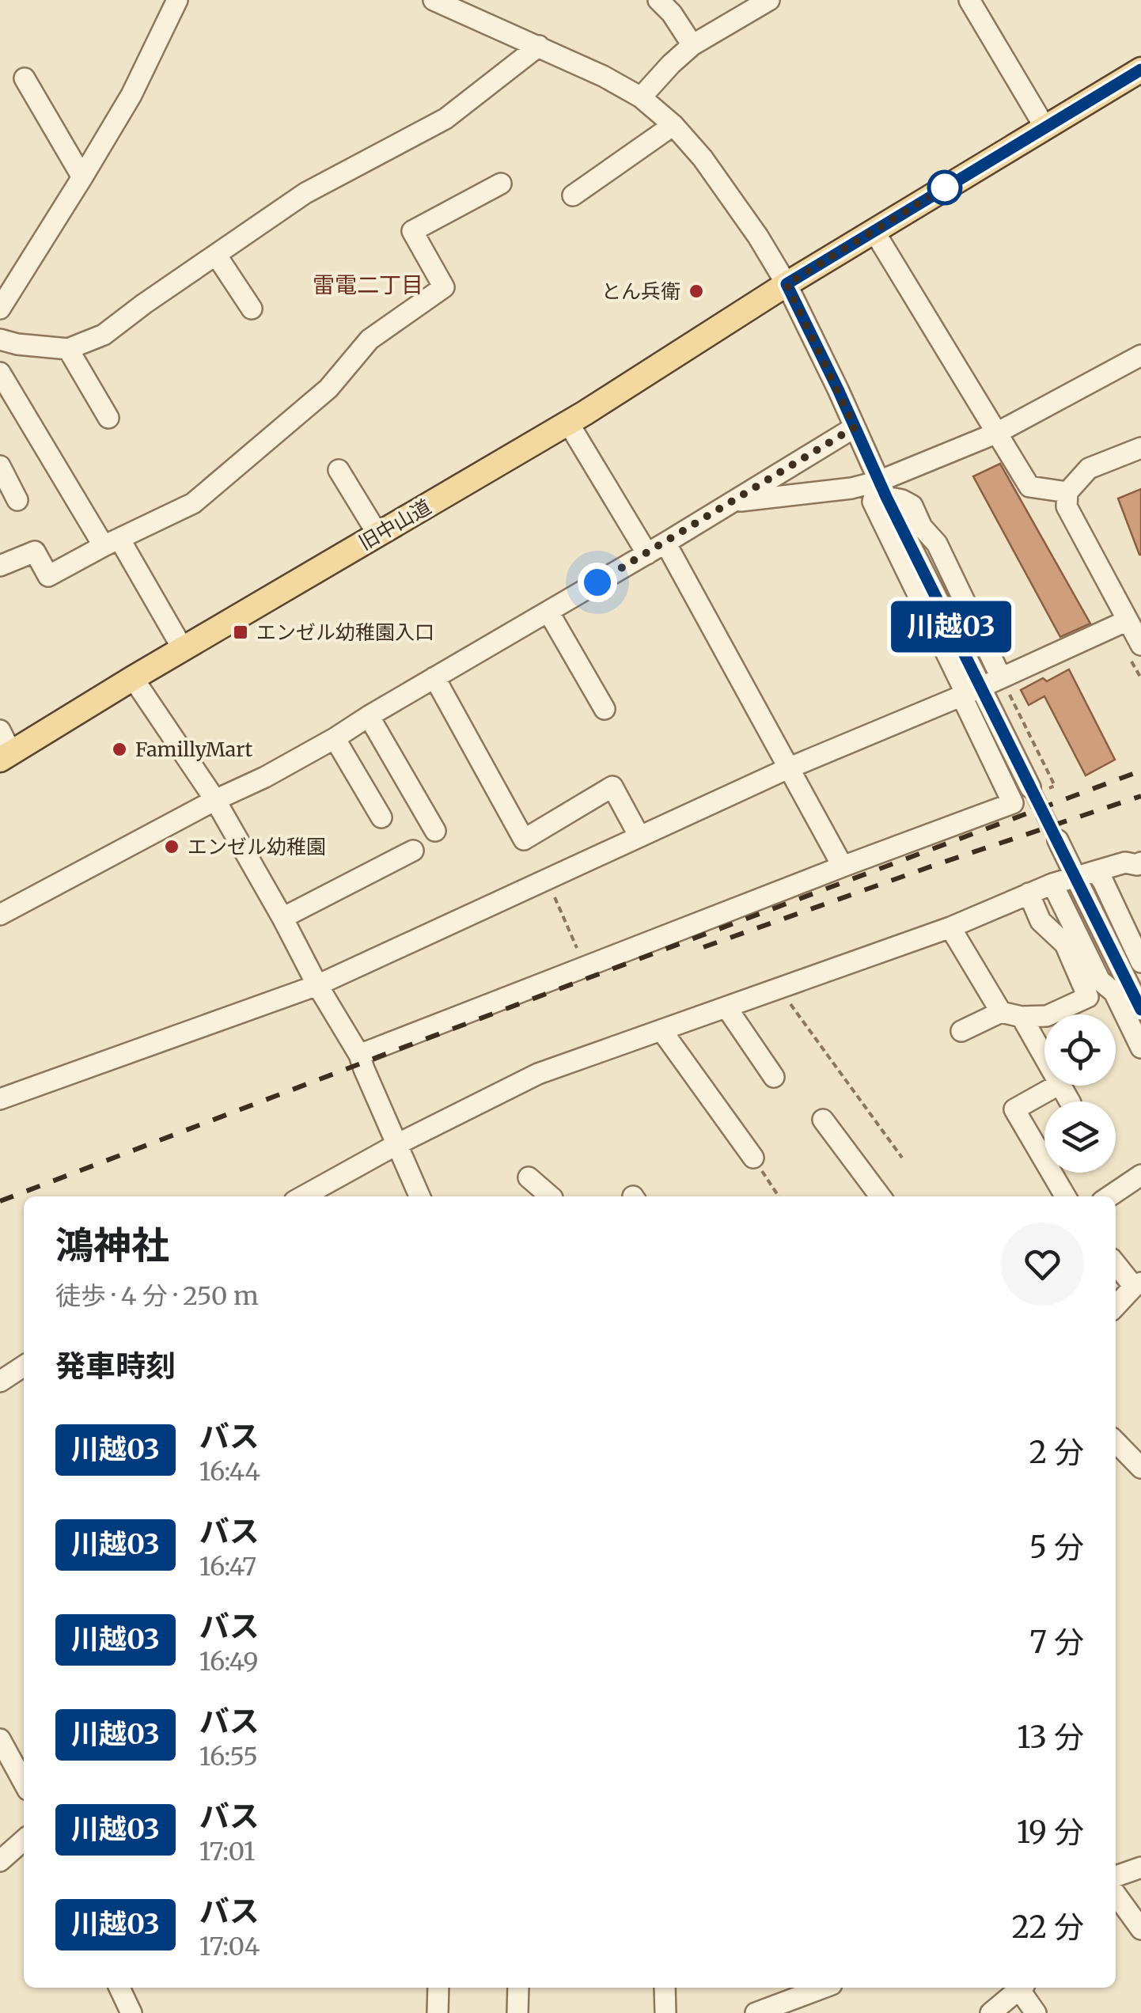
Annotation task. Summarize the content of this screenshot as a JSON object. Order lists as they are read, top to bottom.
{
  "streets": {
    "main road": ["旧中山道"]
  },
  "districts": ["雷電二丁目"],
  "places": {
    "other": ["とん兵衛", "FamillyMart", "エンゼル幼稚園"],
    "transit": ["エンゼル幼稚園入口"]
  },
  "lines": ["bus line 川越03"],
  "page": {
    "on_map": "川越03",
    "heading": [
      ["鴻神社", "徒歩 · 4 分 · 250 m"],
      "発車時刻"
    ],
    "list": [
      {
        "mark": "川越03",
        "name": "バス",
        "note": "16:44",
        "value": "2 分"
      },
      {
        "mark": "川越03",
        "name": "バス",
        "note": "16:47",
        "value": "5 分"
      },
      {
        "mark": "川越03",
        "name": "バス",
        "note": "16:49",
        "value": "7 分"
      },
      {
        "mark": "川越03",
        "name": "バス",
        "note": "16:55",
        "value": "13 分"
      },
      {
        "mark": "川越03",
        "name": "バス",
        "note": "17:01",
        "value": "19 分"
      },
      {
        "mark": "川越03",
        "name": "バス",
        "note": "17:04",
        "value": "22 分"
      }
    ]
  }
}
